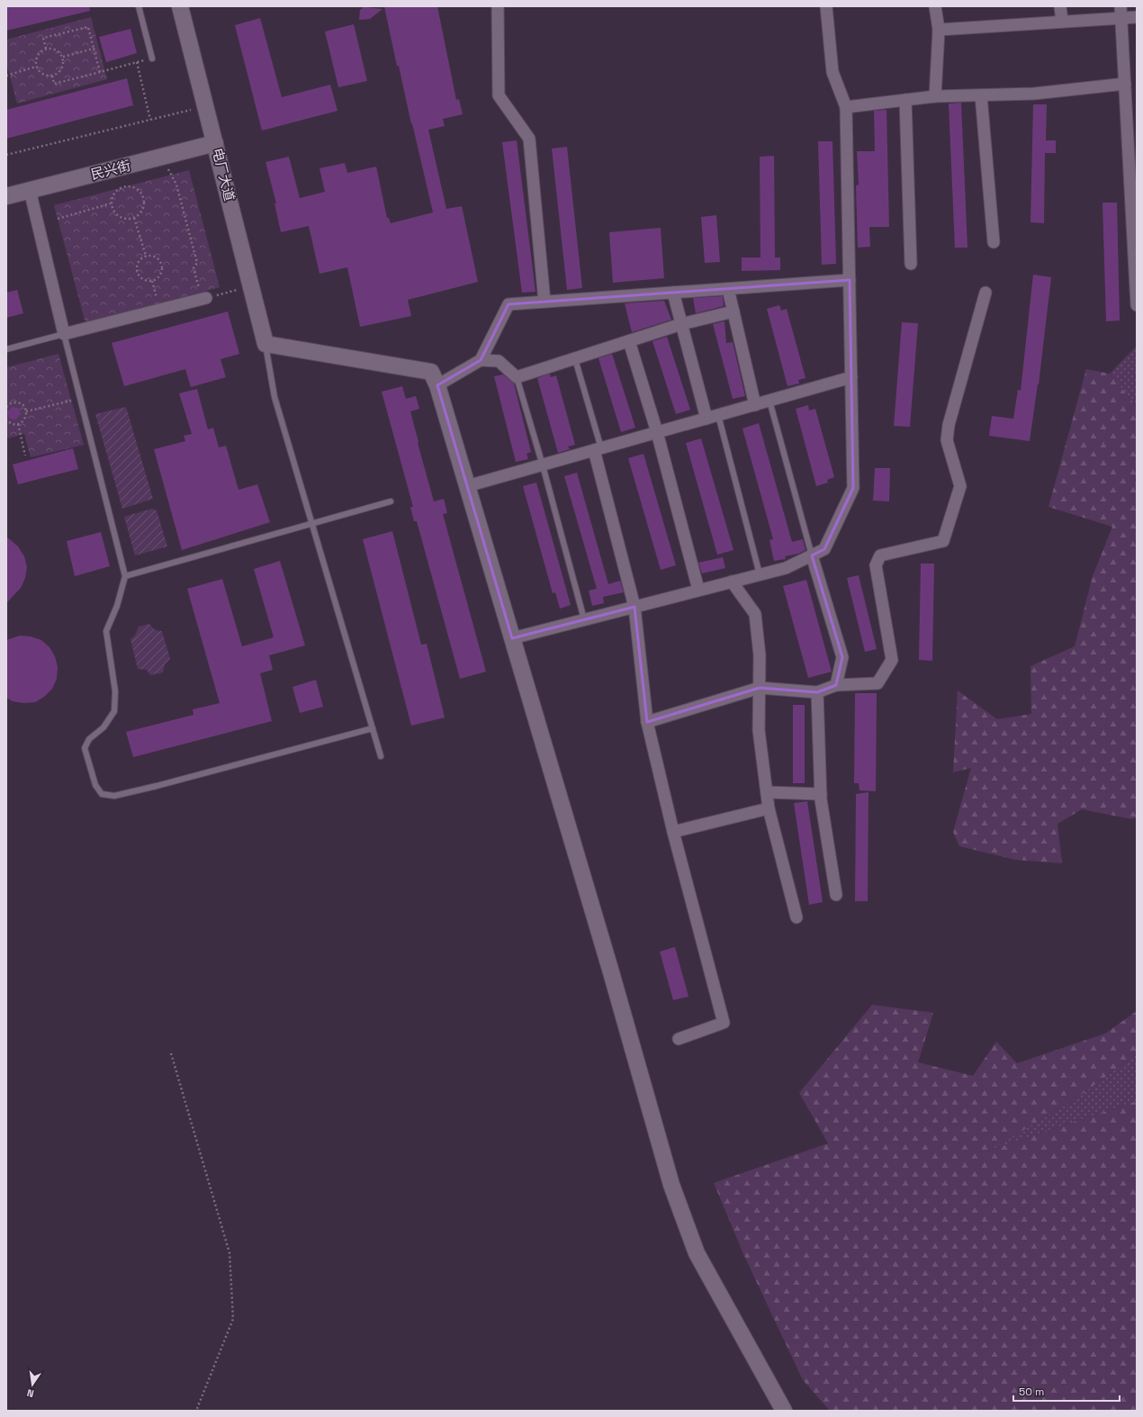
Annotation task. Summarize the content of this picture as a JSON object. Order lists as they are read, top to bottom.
{
  "streets": {
    "street": ["民兴街", "电厂大道"]
  },
  "crossings": [
    ["民兴街", "电厂大道"]
  ],
  "scale_bar": "50 m",
  "north": "bottom"
}
